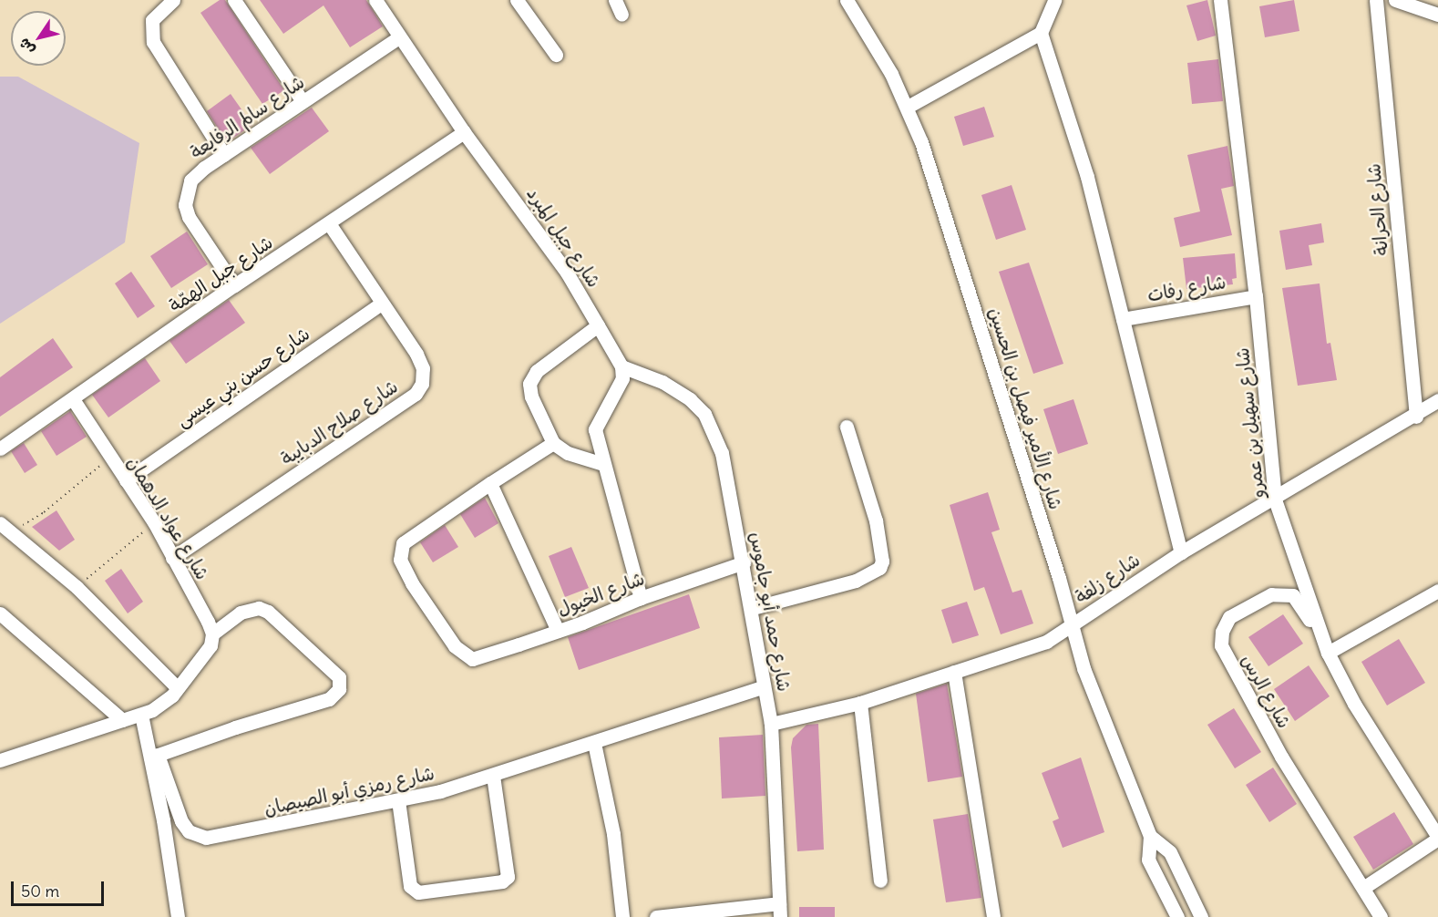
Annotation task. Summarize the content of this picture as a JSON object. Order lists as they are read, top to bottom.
{
  "streets": {
    "street": [
      "شارع سالم الرفايعة",
      "شارع الحرانة",
      "شارع جبل المبرد",
      "شارع جبل الهمّة",
      "شارع رفات",
      "شارع حسن بني عيسى",
      "شارع الأمير فيصل بن الحسين",
      "شارع صلاح الدبايبة",
      "شارع سهيل بن عمرو",
      "شارع عواد الدهمان",
      "شارع زلفة",
      "شارع الخيول",
      "شارع حمد أبو جاموس",
      "شارع الرس",
      "شارع رمزي أبو الصيصان"
    ]
  },
  "crossings": [
    ["شارع سالم الرفايعة", "شارع جبل المبرد"],
    ["شارع سالم الرفايعة", "شارع جبل الهمّة"],
    ["شارع الحرانة", "شارع زلفة"],
    ["شارع جبل المبرد", "شارع جبل الهمّة"],
    ["شارع جبل المبرد", "شارع حمد أبو جاموس"],
    ["شارع جبل الهمّة", "شارع صلاح الدبايبة"],
    ["شارع جبل الهمّة", "شارع عواد الدهمان"],
    ["شارع رفات", "شارع سهيل بن عمرو"],
    ["شارع حسن بني عيسى", "شارع صلاح الدبايبة"],
    ["شارع حسن بني عيسى", "شارع عواد الدهمان"],
    ["شارع الأمير فيصل بن الحسين", "شارع زلفة"],
    ["شارع صلاح الدبايبة", "شارع عواد الدهمان"],
    ["شارع سهيل بن عمرو", "شارع زلفة"],
    ["شارع سهيل بن عمرو", "شارع الرس"],
    ["شارع زلفة", "شارع حمد أبو جاموس"],
    ["شارع الخيول", "شارع حمد أبو جاموس"],
    ["شارع حمد أبو جاموس", "شارع رمزي أبو الصيصان"]
  ],
  "scale_bar": "50 m",
  "north": "bottom left"
}
